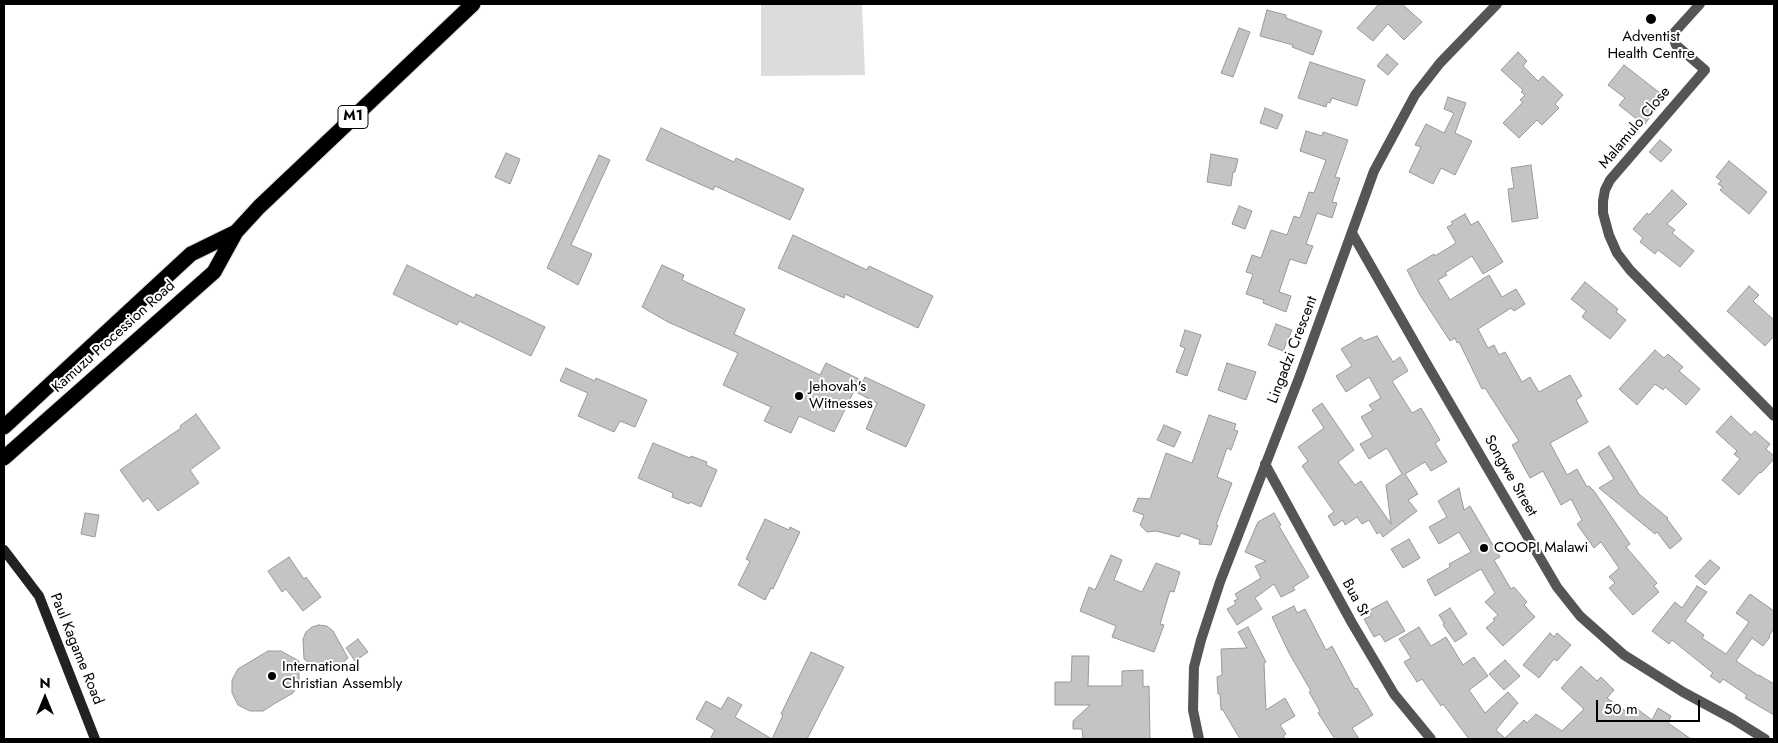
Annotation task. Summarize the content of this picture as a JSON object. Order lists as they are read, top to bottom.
{
  "streets": {
    "highway": ["M1", "Kamuzu Procession Road"],
    "street": [
      "Malamulo Close",
      "Lingadzi Crescent",
      "Songwe Street",
      "Bua St",
      "Paul Kagame Road"
    ]
  },
  "crossings": [
    ["Lingadzi Crescent", "Songwe Street"],
    ["Lingadzi Crescent", "Bua St"]
  ],
  "places": [
    "Adventist Health Centre",
    "Jehovah's Witnesses",
    "COOPI Malawi",
    "International Christian Assembly"
  ],
  "scale_bar": "50 m",
  "north": "top"
}
